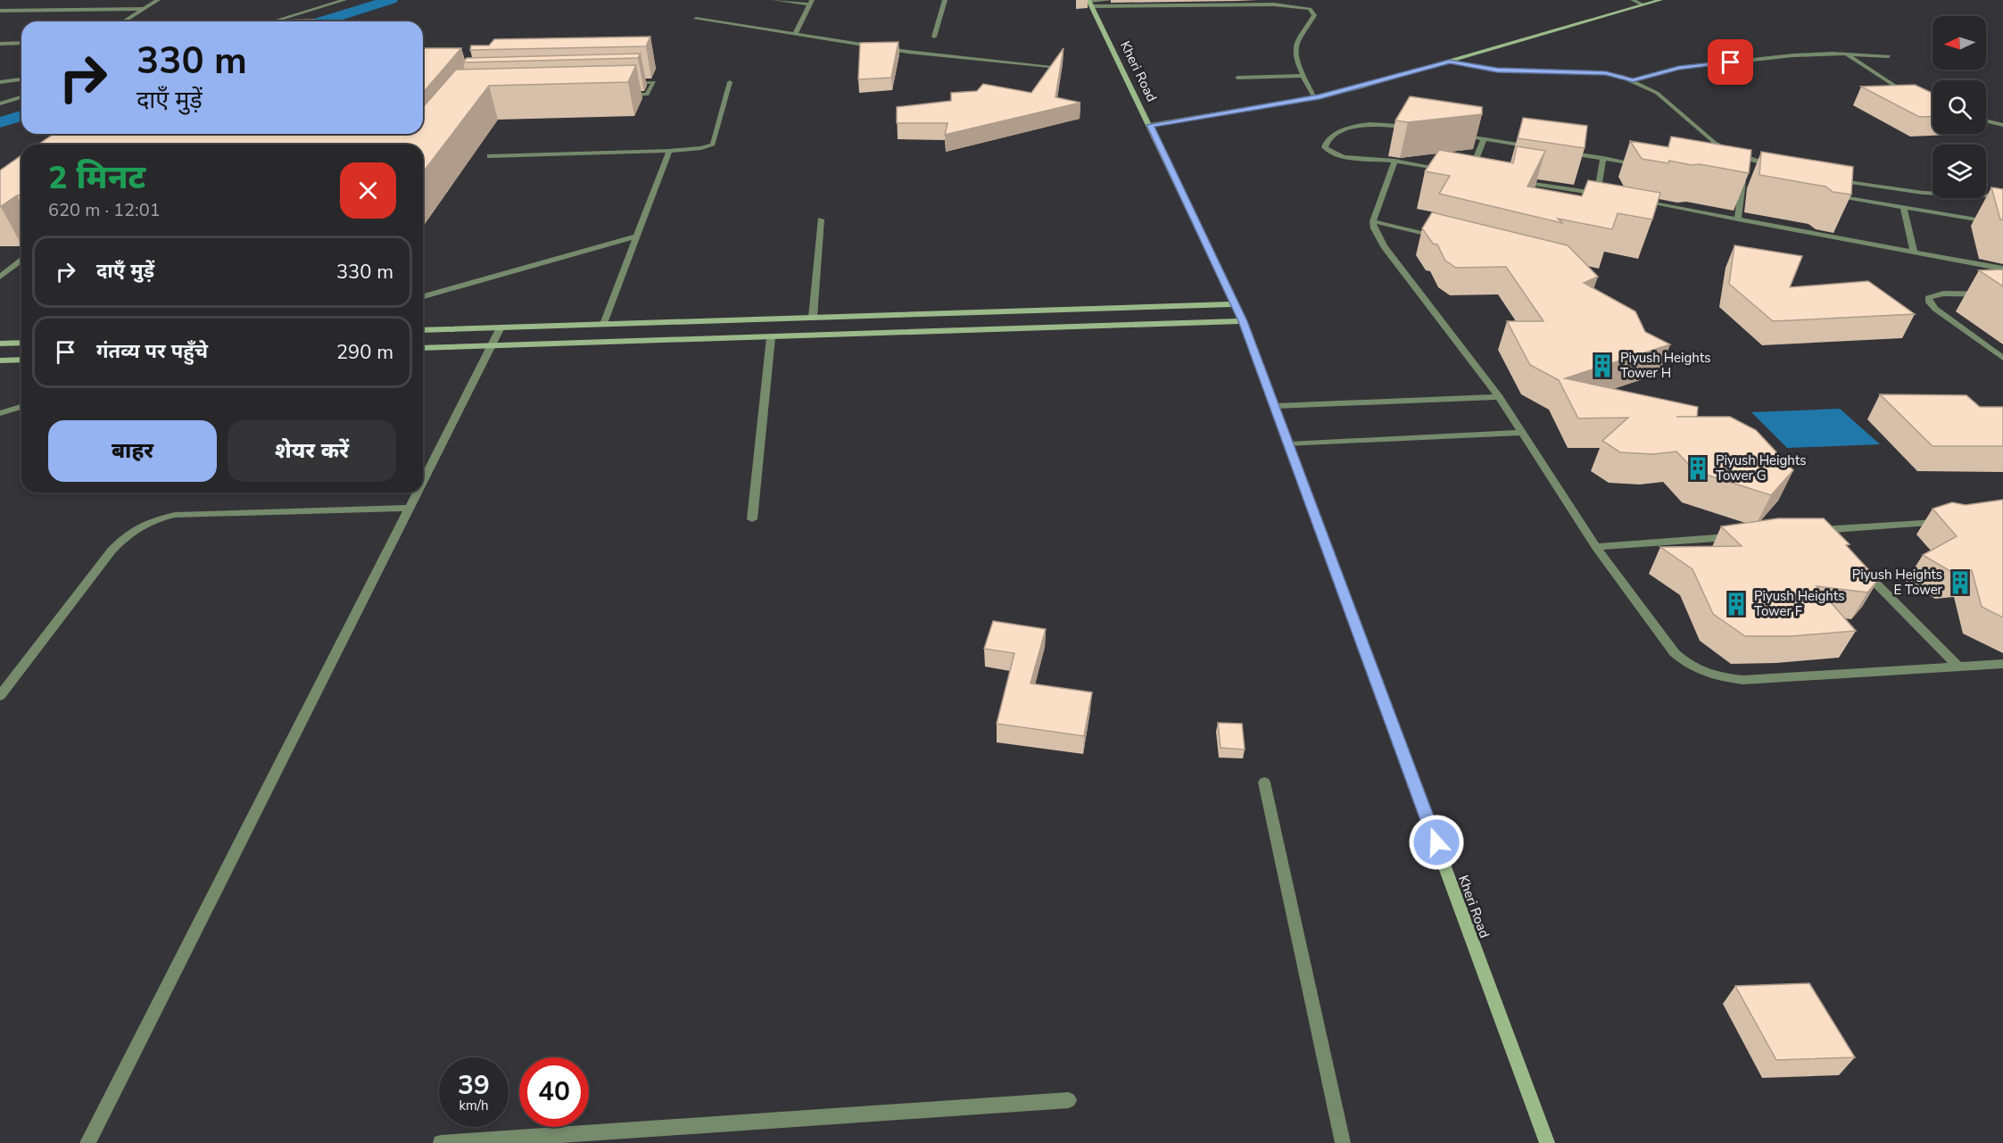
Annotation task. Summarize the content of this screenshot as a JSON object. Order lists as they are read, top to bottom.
{
  "streets": {
    "street": ["Kheri Road"]
  },
  "places": {
    "building": [
      "Piyush Heights Tower H",
      "Piyush Heights Tower G",
      "Piyush Heights E Tower",
      "Piyush Heights Tower F"
    ]
  },
  "north": "left",
  "page": {
    "turn": ["330 m", "दाएँ मुड़ें"],
    "heading": ["2 मिनट", "620 m · 12:01"],
    "list": [
      {
        "name": "दाएँ मुड़ें",
        "value": "330 m"
      },
      {
        "name": "गंतव्य पर पहुँचे",
        "value": "290 m"
      }
    ],
    "buttons": ["बाहर", "शेयर करें"],
    "speed": "39 km/h",
    "limit": "40"
  }
}
